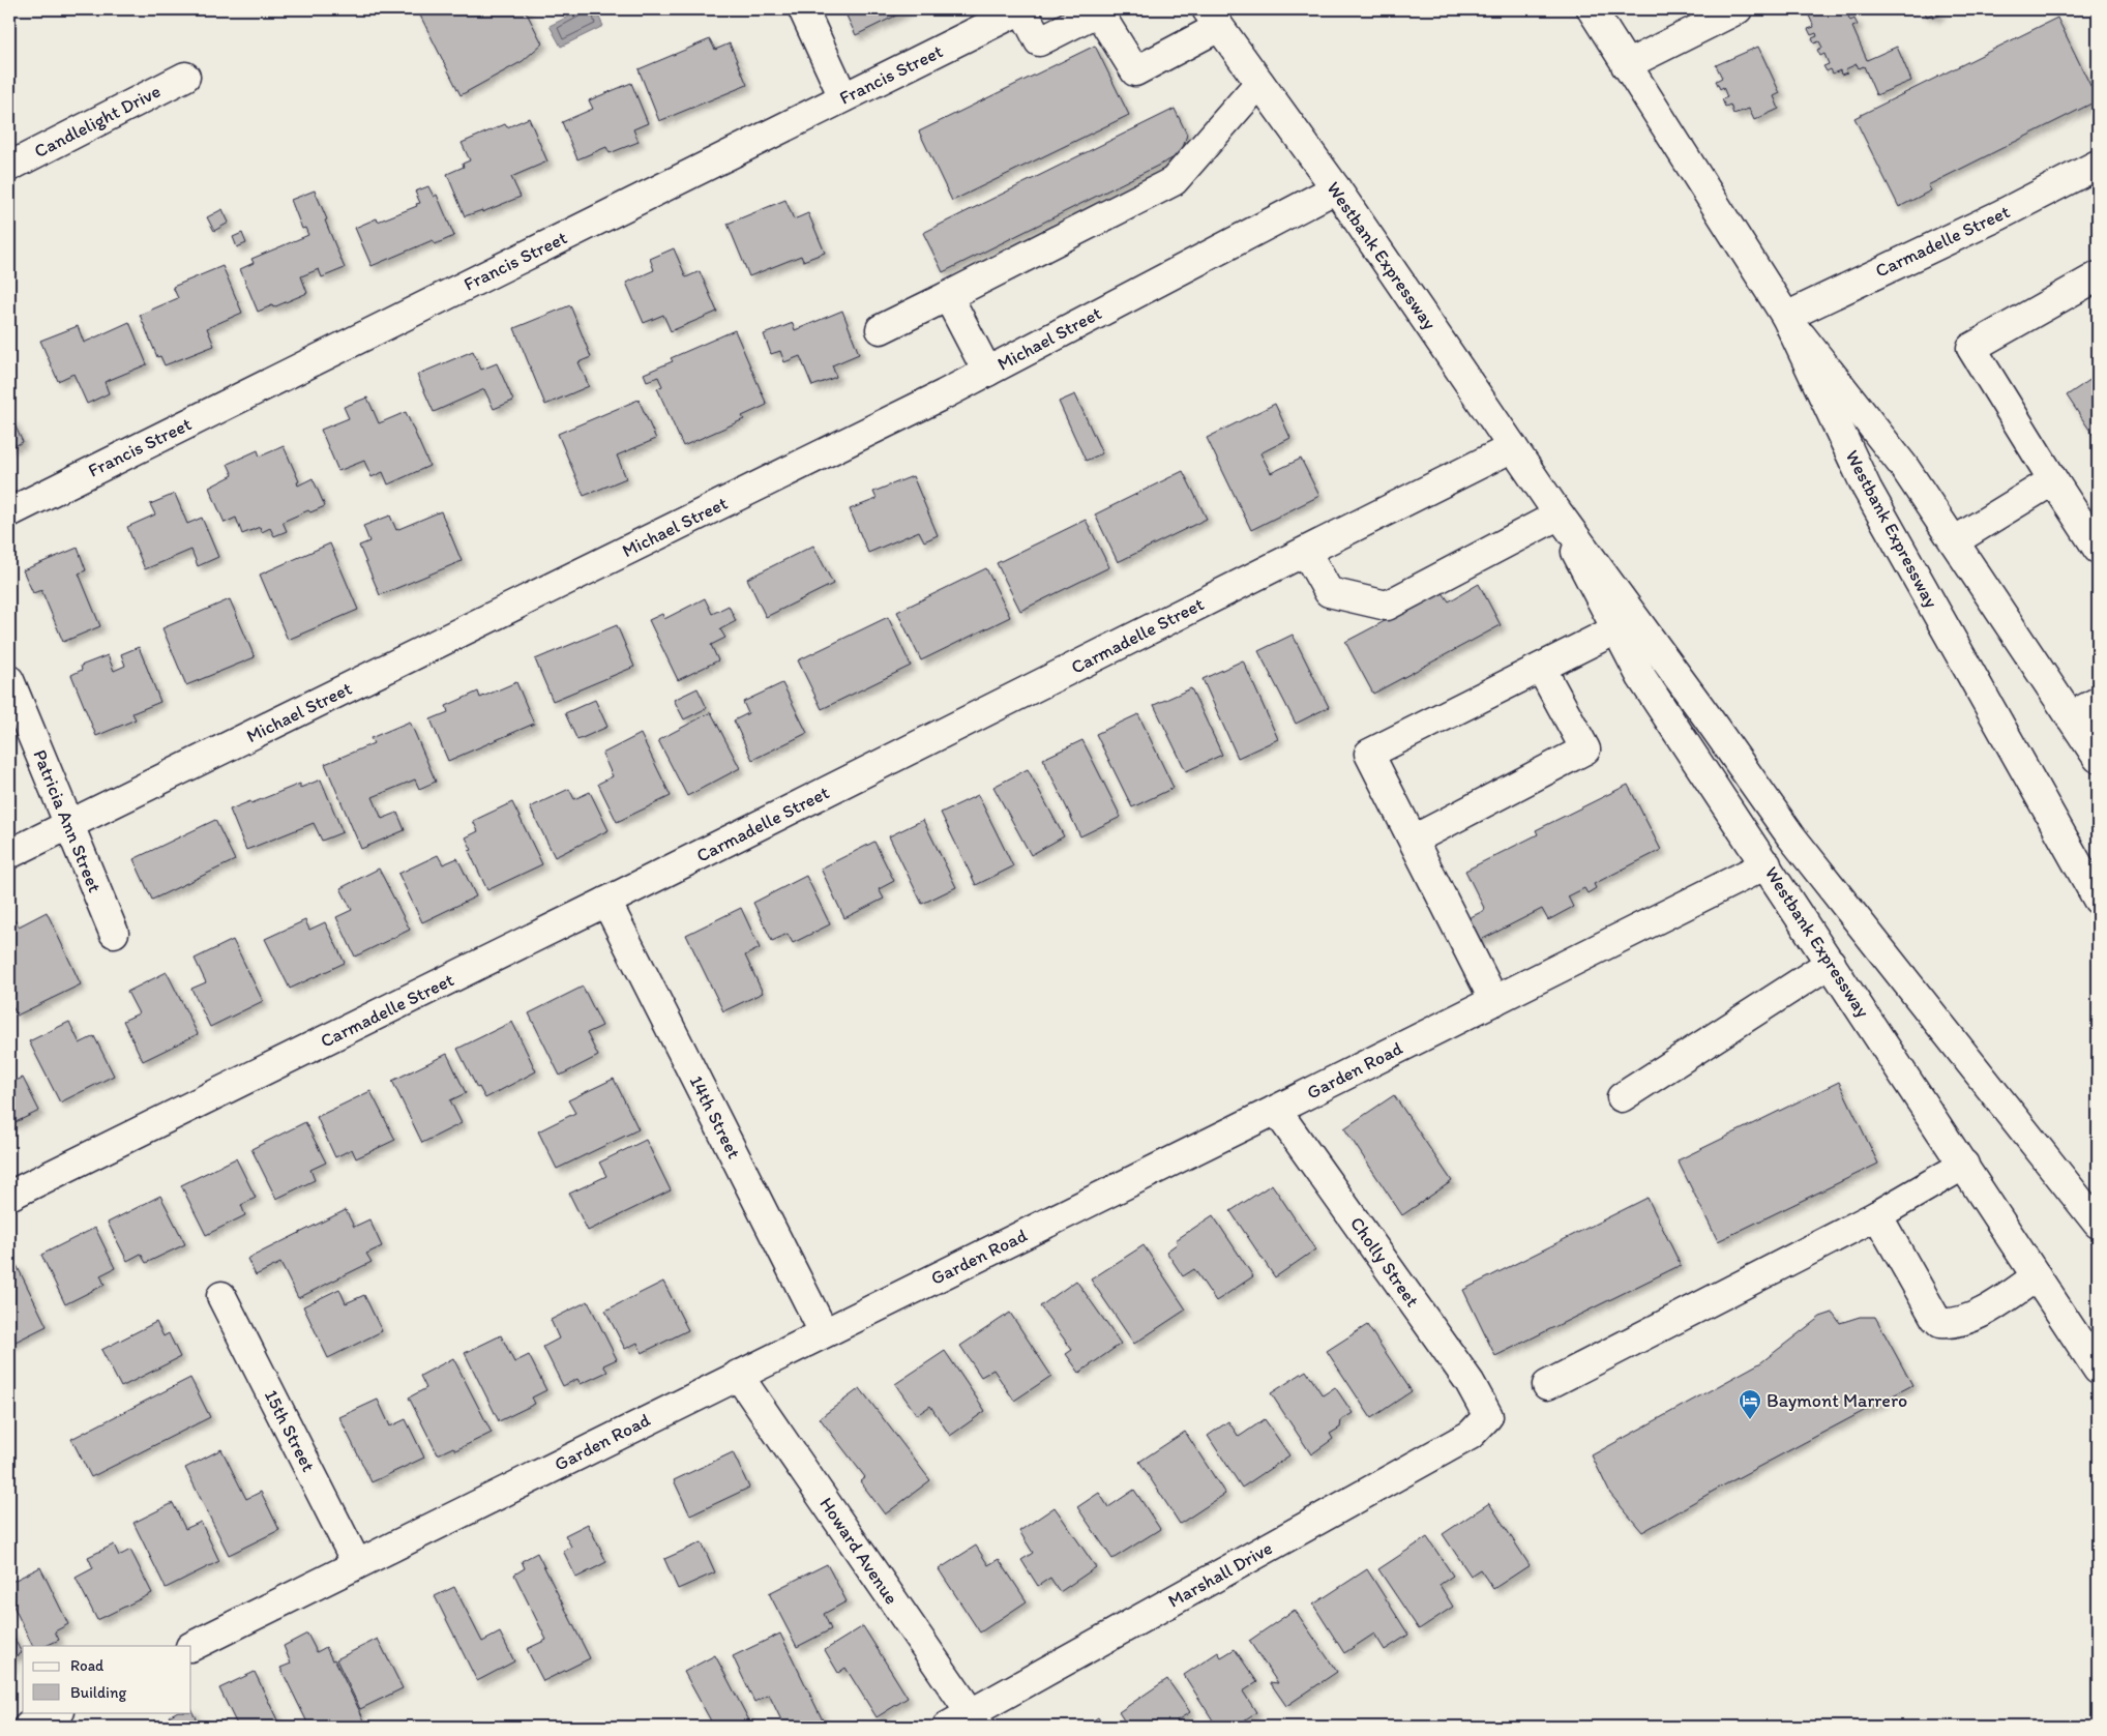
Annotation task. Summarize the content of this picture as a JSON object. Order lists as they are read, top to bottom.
{
  "streets": {
    "main road": [
      "Francis Street",
      "Candlelight Drive",
      "Carmadelle Street",
      "Westbank Expressway",
      "Michael Street",
      "Patricia Ann Street",
      "Garden Road",
      "14th Street",
      "Cholly Street",
      "15th Street",
      "Howard Avenue",
      "Marshall Drive"
    ]
  },
  "crossings": [
    ["Carmadelle Street", "Westbank Expressway"],
    ["Carmadelle Street", "14th Street"],
    ["Westbank Expressway", "Michael Street"],
    ["Westbank Expressway", "Garden Road"],
    ["Michael Street", "Patricia Ann Street"],
    ["Garden Road", "14th Street"],
    ["Garden Road", "Cholly Street"],
    ["Garden Road", "15th Street"],
    ["Garden Road", "Howard Avenue"],
    ["Cholly Street", "Marshall Drive"],
    ["Howard Avenue", "Marshall Drive"]
  ],
  "places": {
    "hotel": ["Baymont Marrero"]
  },
  "legend": ["Road", "Building"]
}
